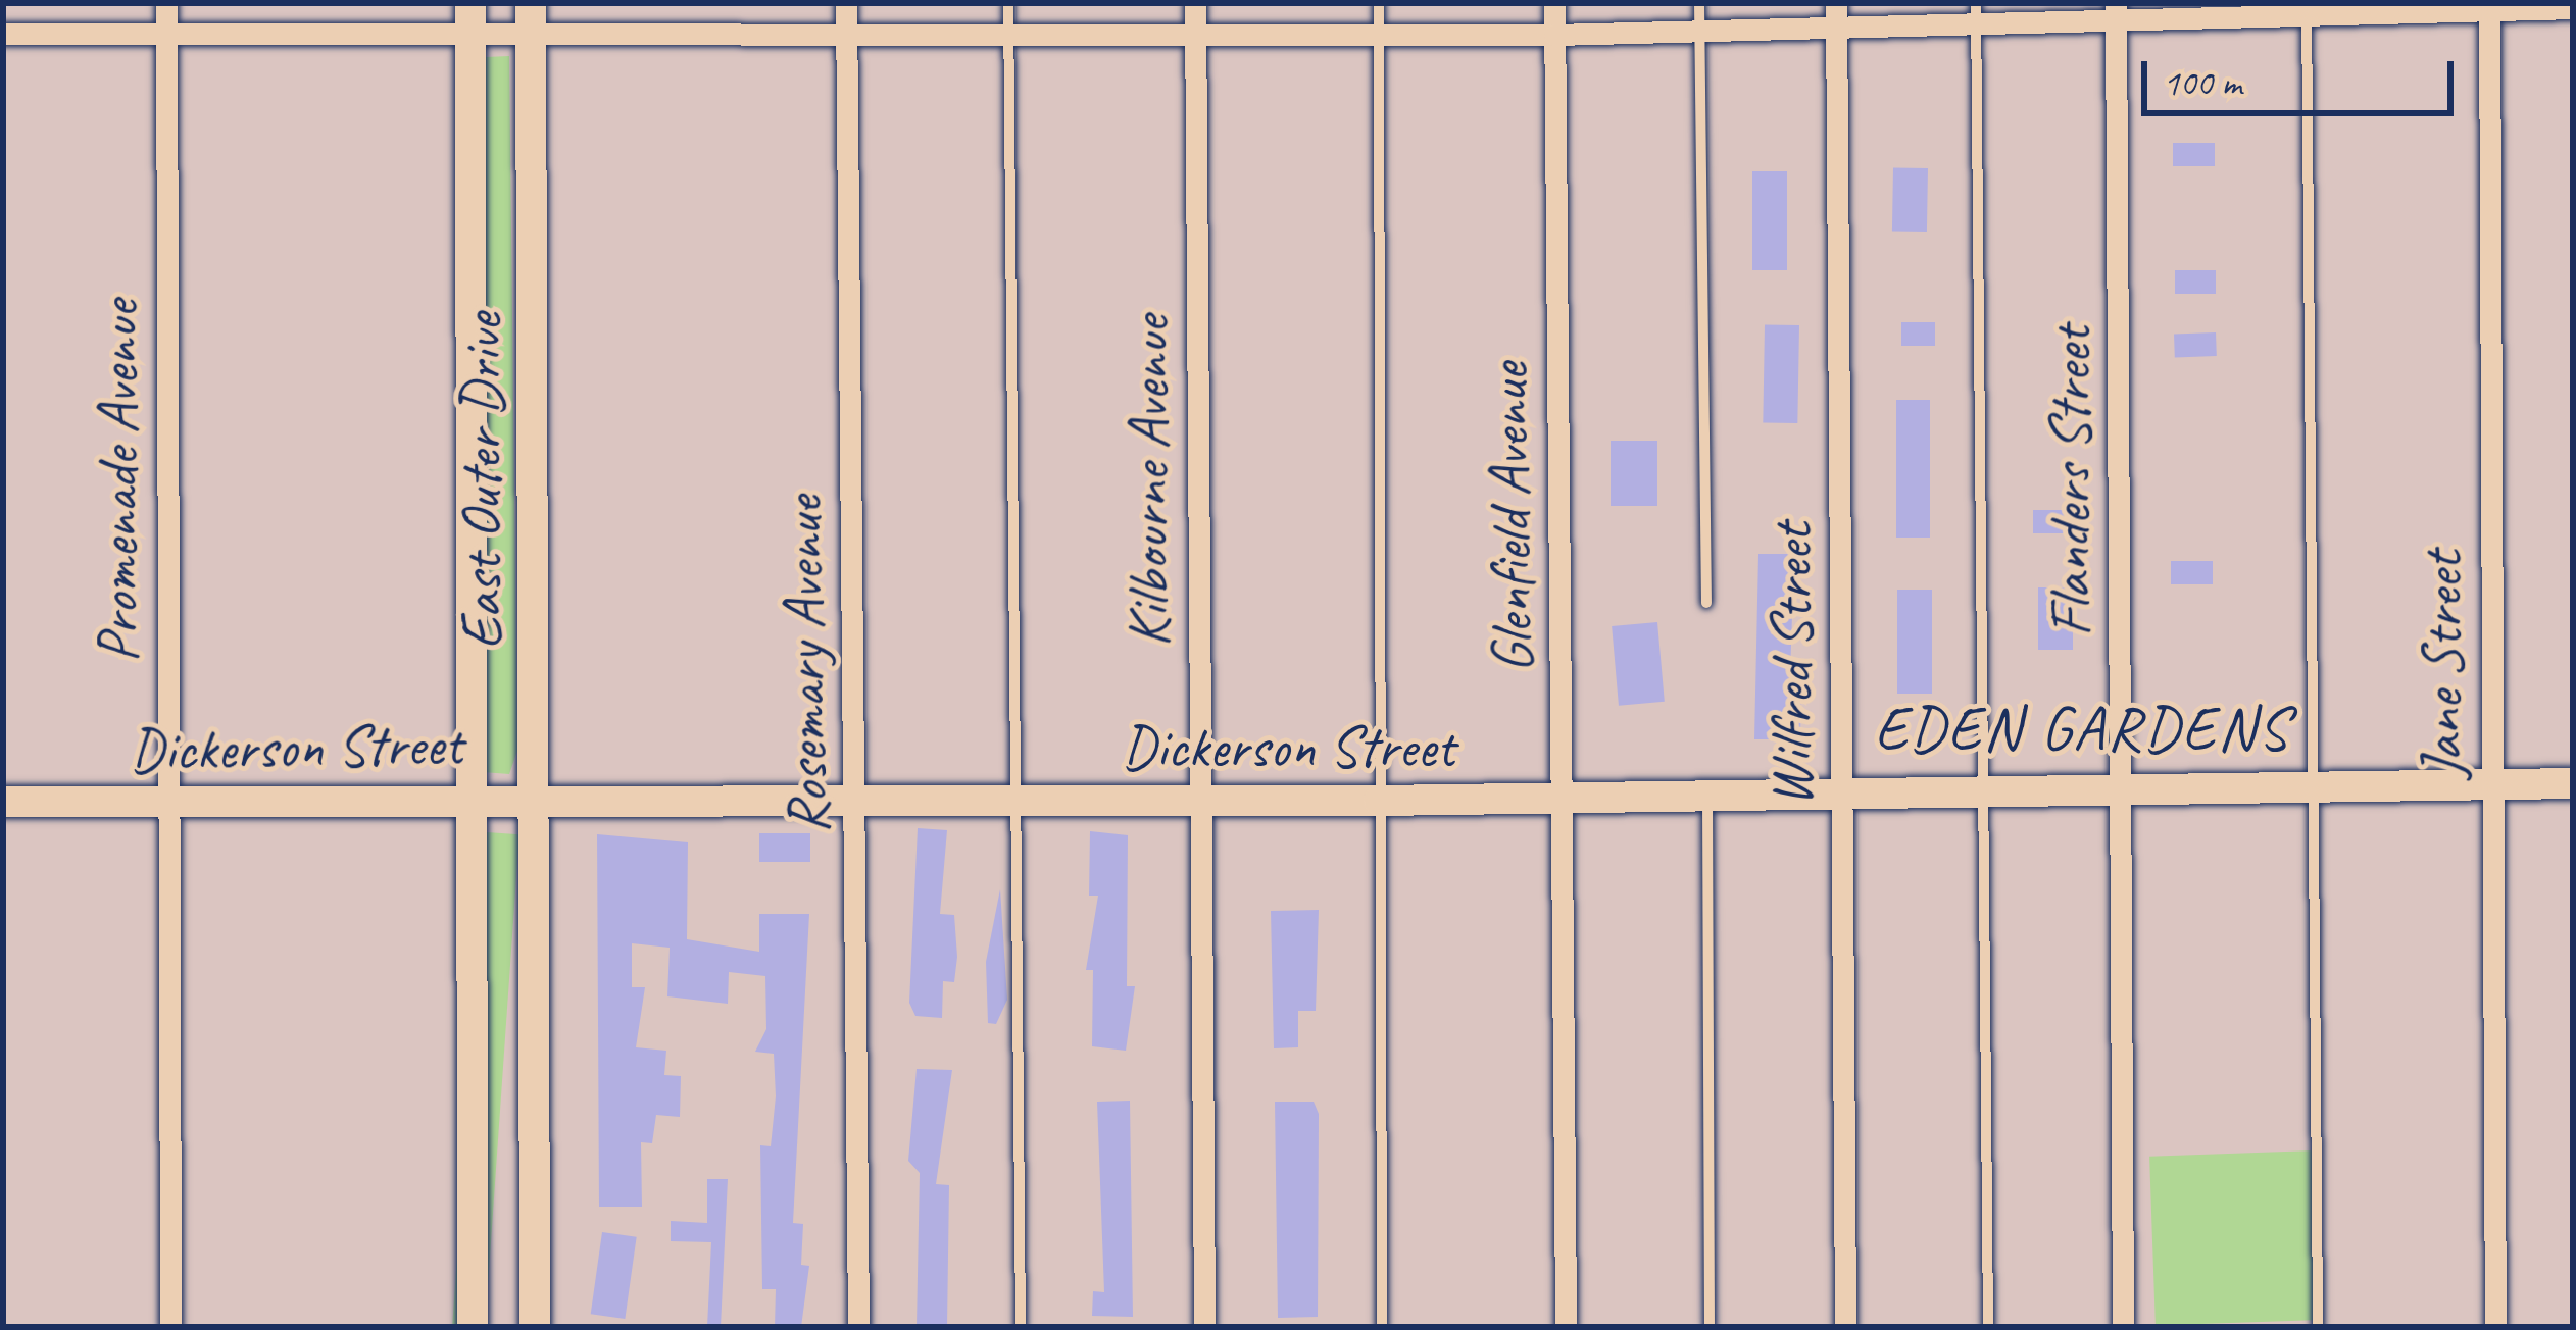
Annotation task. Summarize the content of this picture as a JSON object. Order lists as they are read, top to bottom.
{
  "streets": {
    "street": [
      "Promenade Avenue",
      "East Outer Drive",
      "Kilbourne Avenue",
      "Flanders Street",
      "Glenfield Avenue",
      "Rosemary Avenue",
      "Wilfred Street",
      "Jane Street",
      "Dickerson Street"
    ]
  },
  "crossings": [
    ["Promenade Avenue", "Dickerson Street"],
    ["East Outer Drive", "Dickerson Street"],
    ["Kilbourne Avenue", "Dickerson Street"],
    ["Flanders Street", "Dickerson Street"],
    ["Glenfield Avenue", "Dickerson Street"],
    ["Rosemary Avenue", "Dickerson Street"],
    ["Wilfred Street", "Dickerson Street"],
    ["Jane Street", "Dickerson Street"]
  ],
  "districts": ["EDEN GARDENS"],
  "scale_bar": "100 m"
}
